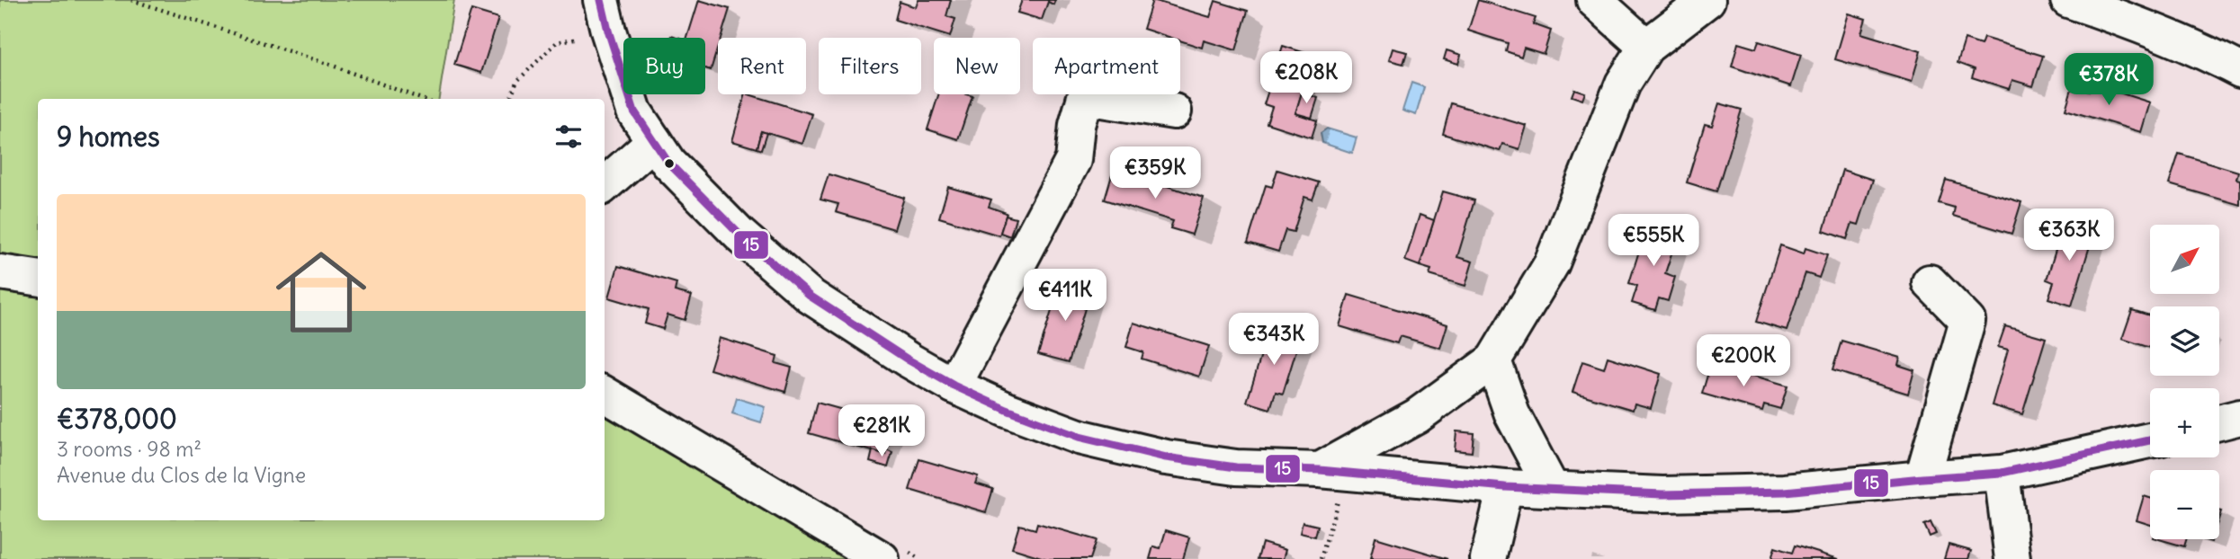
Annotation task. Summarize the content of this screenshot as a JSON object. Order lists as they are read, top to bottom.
{
  "lines": ["transit line 15"],
  "north": "top right",
  "page": {
    "chip": [
      "Buy",
      "Rent",
      "Filters",
      "New",
      "Apartment"
    ],
    "price": [
      "€208K",
      "€378K",
      "€359K",
      "€363K",
      "€555K",
      "€411K",
      "€343K",
      "€200K",
      "€281K"
    ],
    "heading": "9 homes",
    "list": [
      {
        "name": "€378,000",
        "note": "3 rooms · 98 m² · Avenue du Clos de la Vigne"
      }
    ],
    "map_buttons": ["+", "−"]
  }
}
